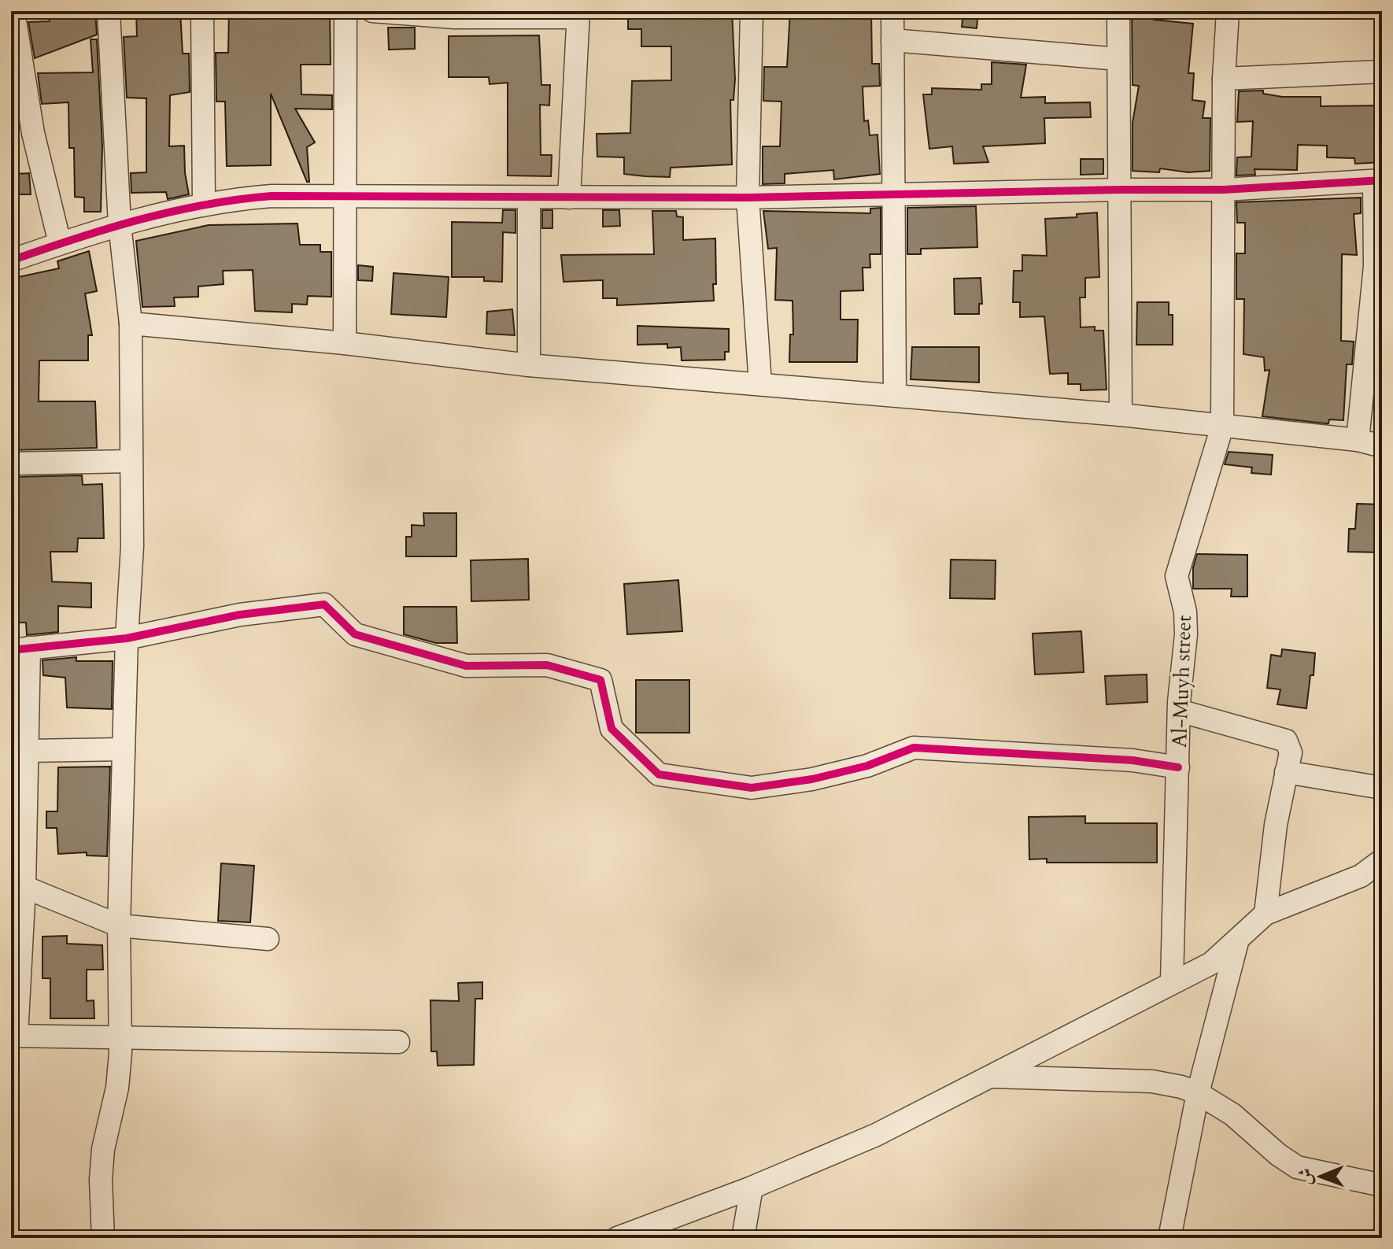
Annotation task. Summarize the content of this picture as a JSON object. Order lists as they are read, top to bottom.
{
  "streets": {
    "street": ["Al-Muyh street"]
  },
  "north": "left"
}
